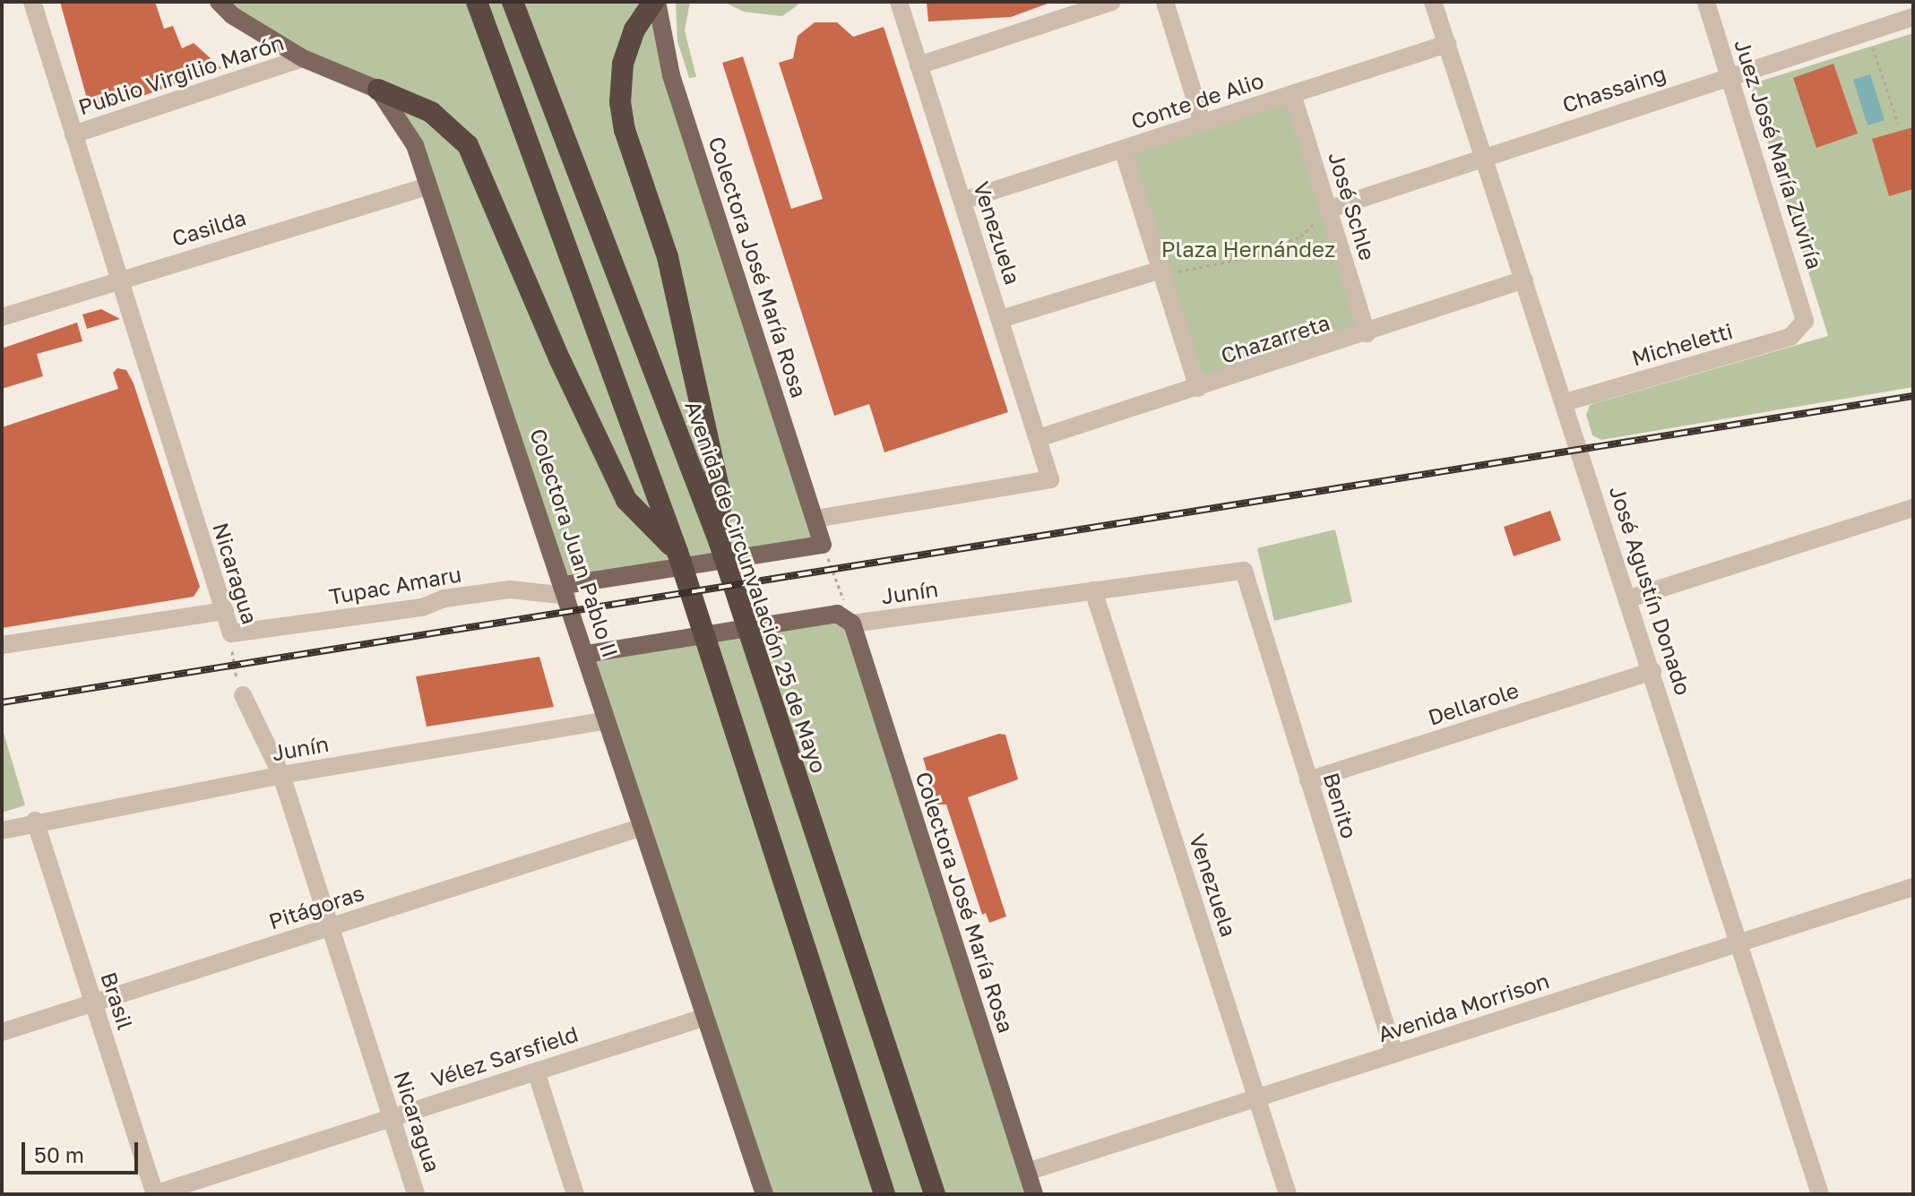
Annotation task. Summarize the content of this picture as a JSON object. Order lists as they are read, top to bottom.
{
  "streets": {
    "highway": ["Avenida de Circunvalación 25 de Mayo"],
    "main road": ["Colectora José María Rosa", "Colectora Juan Pablo II", "Junín"],
    "street": [
      "Publio Virgilio Marón",
      "Chassaing",
      "Conte de Alio",
      "Juez José María Zuviría",
      "José Schle",
      "Casilda",
      "Venezuela",
      "Chazarreta",
      "Micheletti",
      "Nicaragua",
      "Tupac Amaru",
      "José Agustín Donado",
      "Dellarole",
      "Benito",
      "Pitágoras",
      "Brasil",
      "Avenida Morrison",
      "Vélez Sarsfield"
    ]
  },
  "crossings": [
    ["Publio Virgilio Marón", "Nicaragua"],
    ["Chassaing", "Juez José María Zuviría"],
    ["Chassaing", "José Schle"],
    ["Chassaing", "José Agustín Donado"],
    ["Conte de Alio", "José Schle"],
    ["Conte de Alio", "Venezuela"],
    ["Conte de Alio", "José Agustín Donado"],
    ["Juez José María Zuviría", "Micheletti"],
    ["José Schle", "Chazarreta"],
    ["Casilda", "Colectora Juan Pablo II"],
    ["Casilda", "Nicaragua"],
    ["Venezuela", "Colectora José María Rosa"],
    ["Venezuela", "Chazarreta"],
    ["Venezuela", "Junín"],
    ["Venezuela", "Avenida Morrison"],
    ["Colectora José María Rosa", "Colectora Juan Pablo II"],
    ["Colectora José María Rosa", "Tupac Amaru"],
    ["Colectora José María Rosa", "Junín"],
    ["Colectora José María Rosa", "Avenida Morrison"],
    ["Chazarreta", "José Agustín Donado"],
    ["Micheletti", "José Agustín Donado"],
    ["Colectora Juan Pablo II", "Tupac Amaru"],
    ["Colectora Juan Pablo II", "Junín"],
    ["Colectora Juan Pablo II", "Pitágoras"],
    ["Colectora Juan Pablo II", "Vélez Sarsfield"],
    ["Nicaragua", "Tupac Amaru"],
    ["Nicaragua", "Junín"],
    ["Nicaragua", "Pitágoras"],
    ["Nicaragua", "Vélez Sarsfield"],
    ["José Agustín Donado", "Dellarole"],
    ["José Agustín Donado", "Avenida Morrison"],
    ["Junín", "Benito"],
    ["Junín", "Brasil"],
    ["Dellarole", "Benito"],
    ["Benito", "Avenida Morrison"],
    ["Pitágoras", "Brasil"],
    ["Brasil", "Vélez Sarsfield"]
  ],
  "parks": ["Plaza Hernández"],
  "scale_bar": "50 m"
}
